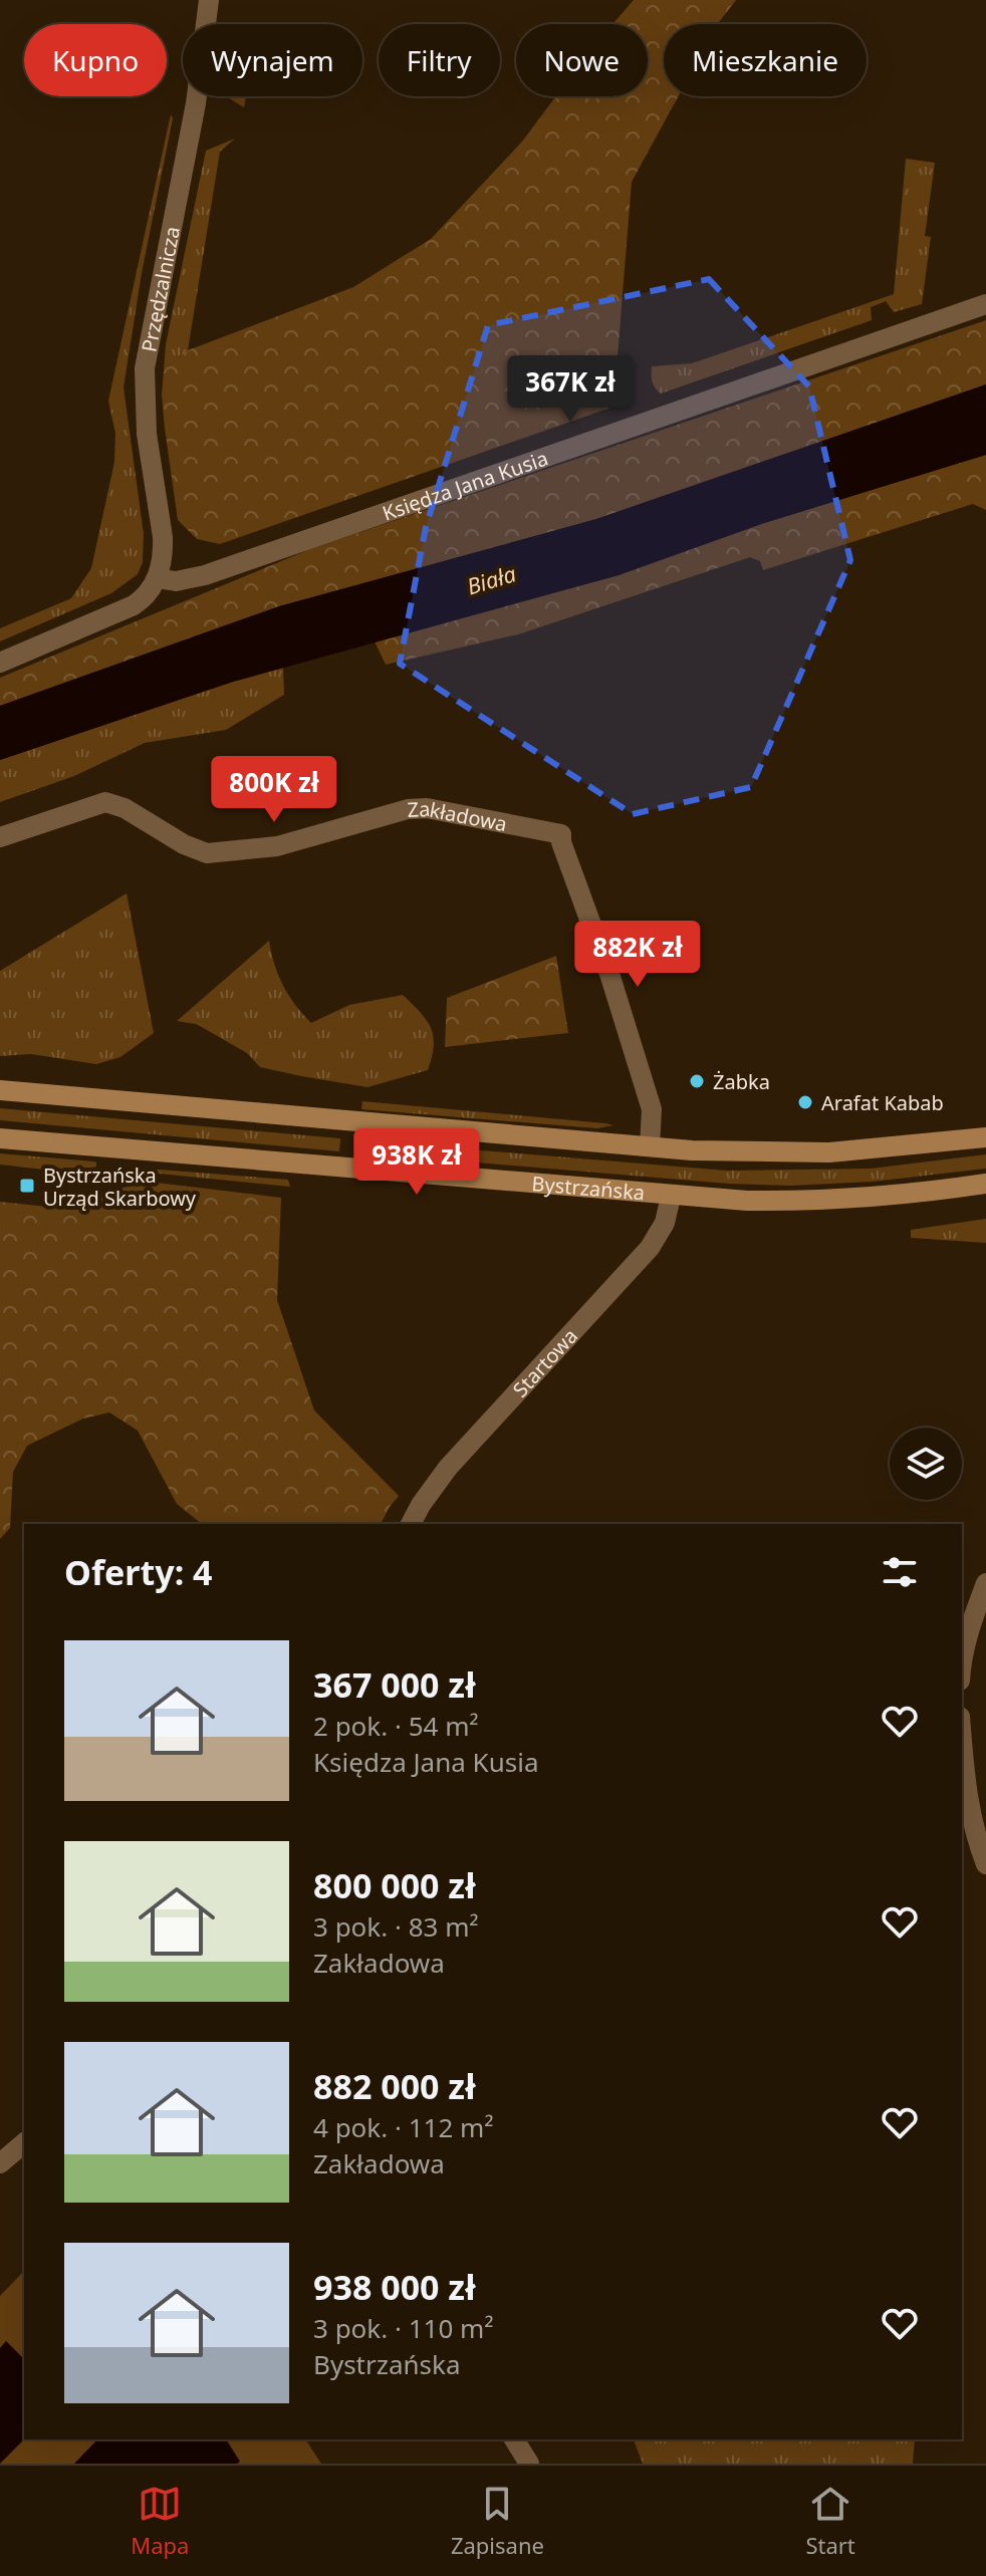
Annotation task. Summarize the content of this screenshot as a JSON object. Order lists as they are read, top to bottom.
{
  "streets": {
    "main road": ["Bystrzańska"],
    "street": [
      "Przędzalnicza",
      "Księdza Jana Kusia",
      "Zakładowa",
      "Startowa"
    ]
  },
  "crossings": [
    ["Przędzalnicza", "Księdza Jana Kusia"],
    ["Bystrzańska", "Startowa"]
  ],
  "water": ["Biała"],
  "places": {
    "other": ["Żabka", "Arafat Kabab"],
    "transit": ["Bystrzańska Urząd Skarbowy"]
  },
  "page": {
    "chip": [
      "Kupno",
      "Wynajem",
      "Filtry",
      "Nowe",
      "Mieszkanie"
    ],
    "price": [
      "367K zł",
      "800K zł",
      "882K zł",
      "938K zł"
    ],
    "heading": "Oferty: 4",
    "list": [
      {
        "name": "367 000 zł",
        "note": "2 pok. · 54 m² · Księdza Jana Kusia"
      },
      {
        "name": "800 000 zł",
        "note": "3 pok. · 83 m² · Zakładowa"
      },
      {
        "name": "882 000 zł",
        "note": "4 pok. · 112 m² · Zakładowa"
      },
      {
        "name": "938 000 zł",
        "note": "3 pok. · 110 m² · Bystrzańska"
      }
    ],
    "tabs": ["Mapa", "Zapisane", "Start"]
  }
}
